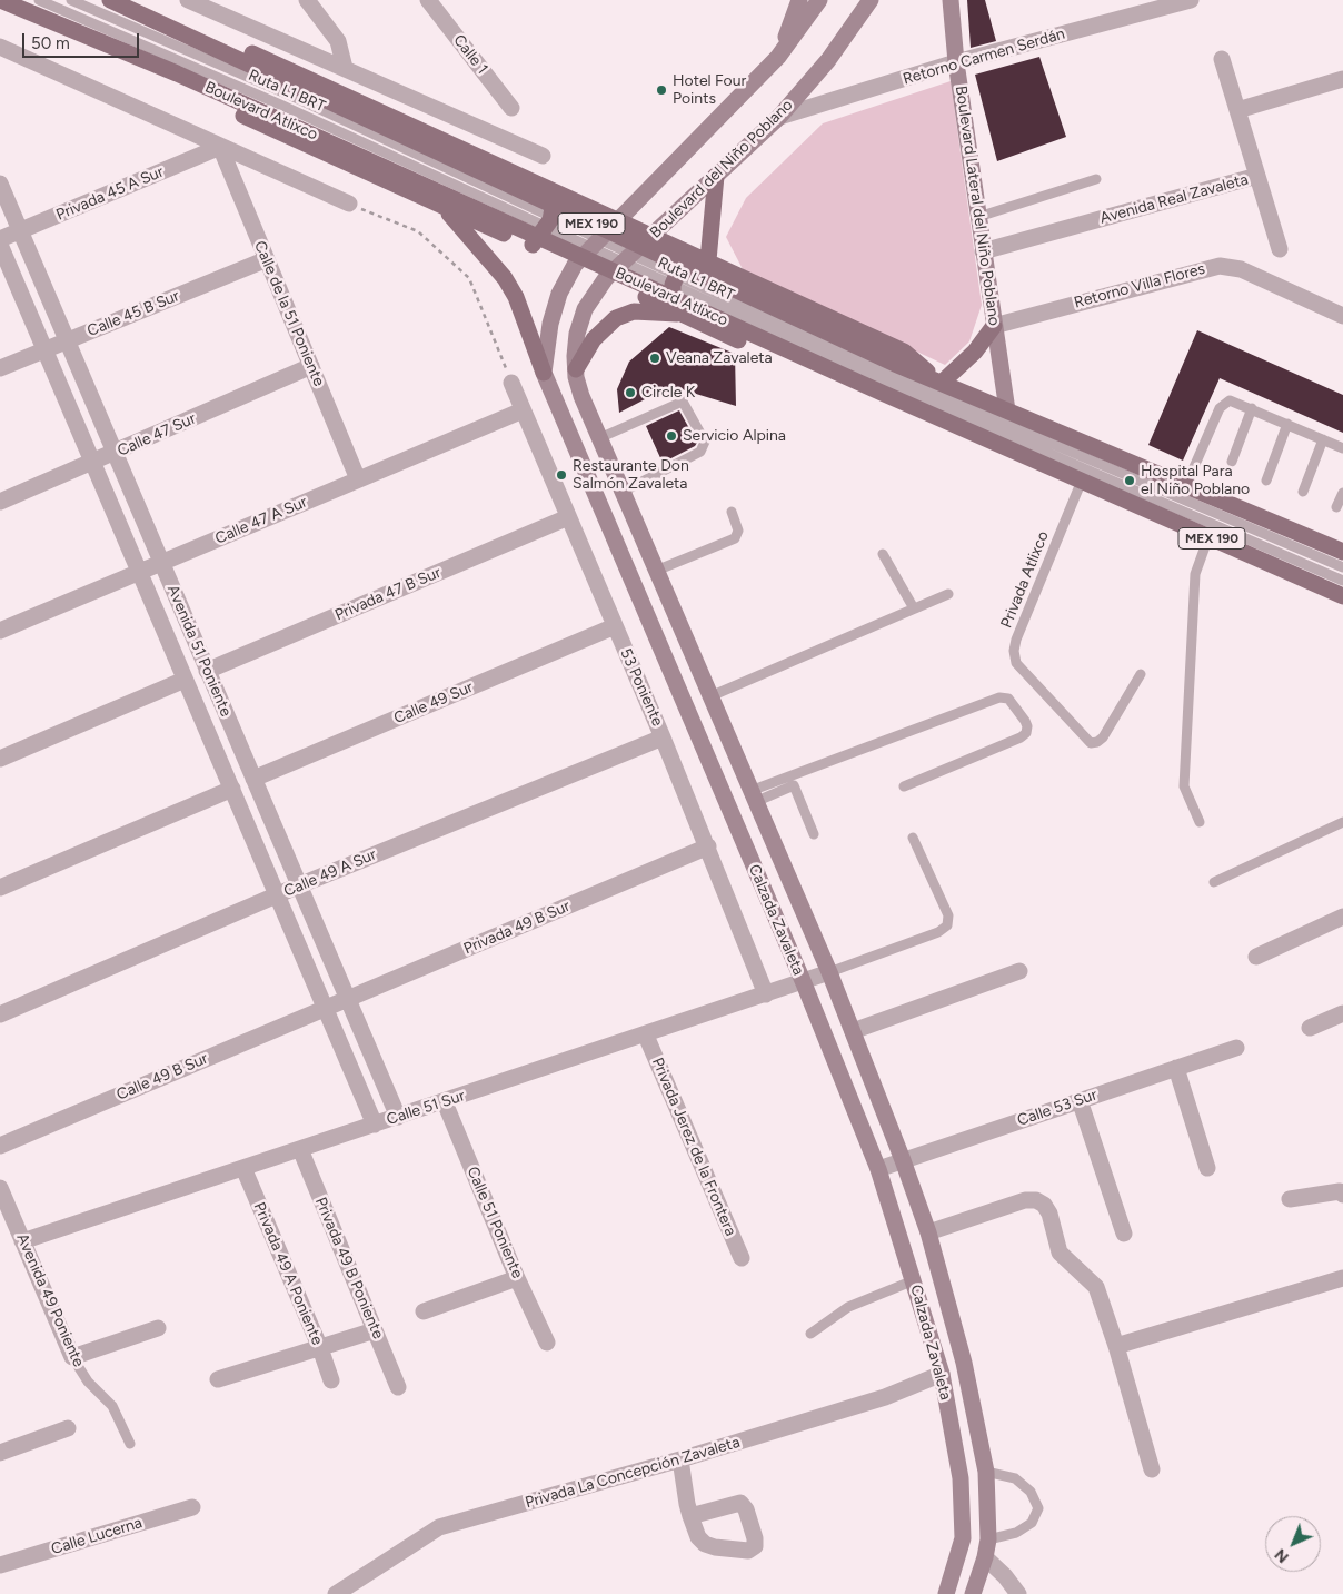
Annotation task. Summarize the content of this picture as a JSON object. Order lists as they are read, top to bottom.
{
  "streets": {
    "main road": [
      "Boulevard Atlixco",
      "Boulevard del Niño Poblano",
      "Boulevard Lateral del Niño Poblano",
      "MEX 190",
      "Calzada Zavaleta"
    ],
    "street": [
      "Calle 1",
      "Retorno Carmen Serdán",
      "Privada 45 A Sur",
      "Avenida Real Zavaleta",
      "Retorno Villa Flores",
      "Calle 45 B Sur",
      "Calle de la 51 Poniente",
      "Calle 47 Sur",
      "Calle 47 A Sur",
      "Privada 47 B Sur",
      "Avenida 51 Poniente",
      "53 Poniente",
      "Calle 49 Sur",
      "Calle 49 A Sur",
      "Privada 49 B Sur",
      "Calle 49 B Sur",
      "Calle 51 Sur",
      "Calle 53 Sur",
      "Privada Jerez de la Frontera",
      "Calle 51 Poniente",
      "Privada 49 B Poniente",
      "Privada 49 A Poniente",
      "Avenida 49 Poniente",
      "Privada La Concepción Zavaleta",
      "Calle Lucerna"
    ],
    "lane": ["Ruta L1 BRT", "Privada Atlixco"]
  },
  "crossings": [
    ["Retorno Carmen Serdán", "Boulevard del Niño Poblano"],
    ["Retorno Carmen Serdán", "Boulevard Lateral del Niño Poblano"],
    ["Ruta L1 BRT", "Boulevard Atlixco"],
    ["Boulevard Atlixco", "Boulevard Lateral del Niño Poblano"],
    ["Boulevard Atlixco", "Privada Atlixco"],
    ["Boulevard del Niño Poblano", "Calzada Zavaleta"],
    ["Privada 45 A Sur", "Calle de la 51 Poniente"],
    ["Privada 45 A Sur", "Avenida 51 Poniente"],
    ["Avenida Real Zavaleta", "Boulevard Lateral del Niño Poblano"],
    ["Boulevard Lateral del Niño Poblano", "Retorno Villa Flores"],
    ["Calle 45 B Sur", "Calle de la 51 Poniente"],
    ["Calle 45 B Sur", "Avenida 51 Poniente"],
    ["Calle de la 51 Poniente", "Calle 47 Sur"],
    ["Calle de la 51 Poniente", "Calle 47 A Sur"],
    ["Calle 47 Sur", "Avenida 51 Poniente"],
    ["Calle 47 A Sur", "Avenida 51 Poniente"],
    ["Calle 47 A Sur", "53 Poniente"],
    ["Privada 47 B Sur", "Avenida 51 Poniente"],
    ["Privada 47 B Sur", "53 Poniente"],
    ["Avenida 51 Poniente", "Calle 49 Sur"],
    ["Avenida 51 Poniente", "Calle 49 A Sur"],
    ["Avenida 51 Poniente", "Privada 49 B Sur"],
    ["Avenida 51 Poniente", "Calle 49 B Sur"],
    ["Avenida 51 Poniente", "Calle 51 Sur"],
    ["53 Poniente", "Calle 49 Sur"],
    ["53 Poniente", "Calle 49 A Sur"],
    ["53 Poniente", "Privada 49 B Sur"],
    ["53 Poniente", "Calle 51 Sur"],
    ["Calzada Zavaleta", "Calle 51 Sur"],
    ["Calzada Zavaleta", "Calle 53 Sur"],
    ["Calzada Zavaleta", "Privada La Concepción Zavaleta"],
    ["Privada 49 B Sur", "Calle 49 B Sur"],
    ["Calle 51 Sur", "Privada Jerez de la Frontera"],
    ["Calle 51 Sur", "Calle 51 Poniente"],
    ["Calle 51 Sur", "Privada 49 B Poniente"],
    ["Calle 51 Sur", "Privada 49 A Poniente"],
    ["Calle 51 Sur", "Avenida 49 Poniente"]
  ],
  "places": [
    "Hotel Four Points",
    "Veana Zavaleta",
    "Circle K",
    "Servicio Alpina",
    "Restaurante Don Salmón Zavaleta",
    "Hospital Para el Niño Poblano"
  ],
  "scale_bar": "50 m",
  "north": "bottom left"
}
